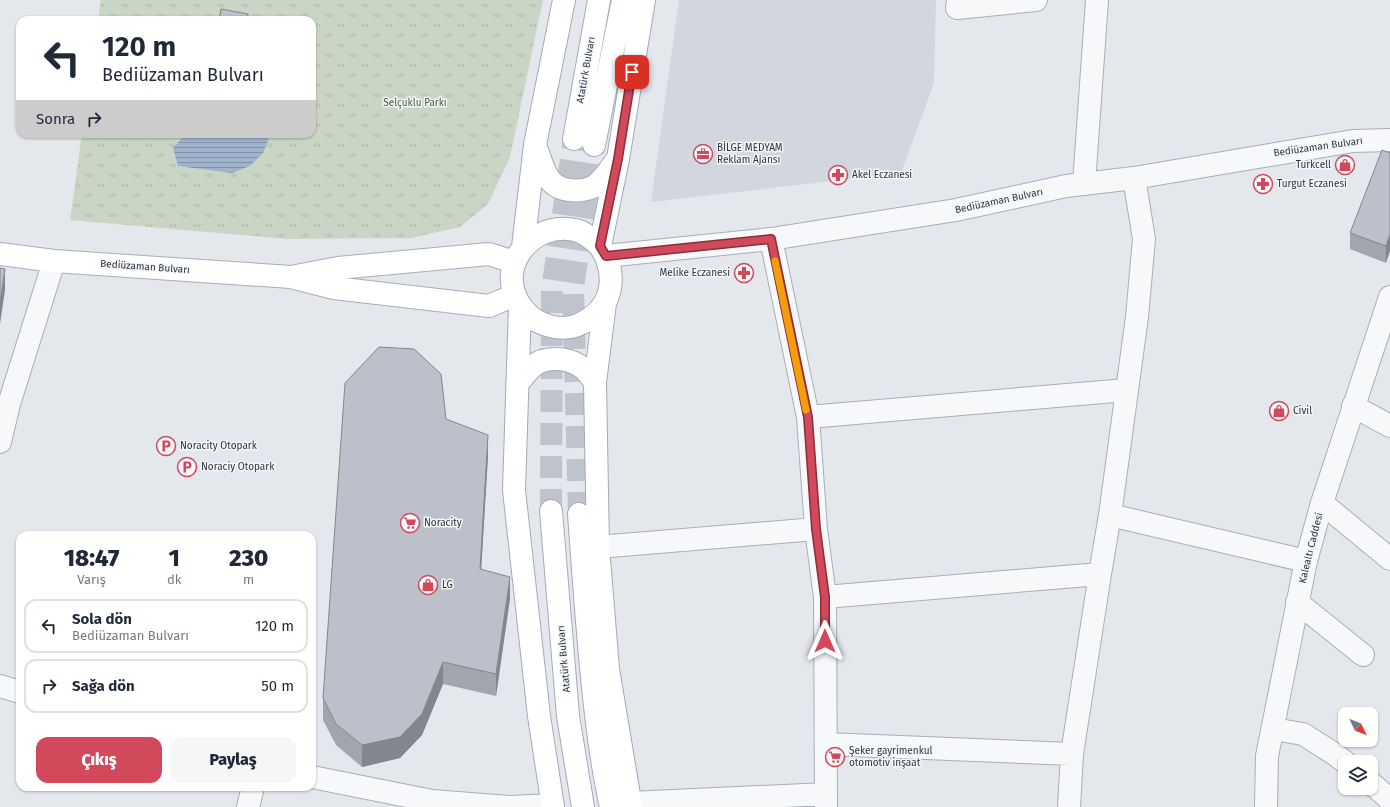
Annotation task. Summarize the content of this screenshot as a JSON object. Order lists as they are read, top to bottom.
{
  "streets": {
    "main road": ["Atatürk Bulvarı", "Bediüzaman Bulvarı"],
    "street": ["Kalealtı Caddesi"]
  },
  "parks": ["Selçuklu Parkı"],
  "places": {
    "office": ["BİLGE MEDYAM Reklam Ajansı"],
    "shop": ["Turkcell", "Civil", "LG"],
    "pharmacy": ["Akel Eczanesi", "Turgut Eczanesi", "Melike Eczanesi"],
    "parking": ["Noracity Otopark", "Noraciy Otopark"],
    "supermarket": ["Noracity", "Şeker gayrimenkul otomotiv inşaat"]
  },
  "north": "bottom right",
  "page": {
    "turn": ["120 m", "Bediüzaman Bulvarı"],
    "then": "Sonra",
    "eta": [
      "18:47",
      "Varış",
      "1",
      "dk",
      "230",
      "m"
    ],
    "list": [
      {
        "name": "Sola dön",
        "note": "Bediüzaman Bulvarı",
        "value": "120 m"
      },
      {
        "name": "Sağa dön",
        "value": "50 m"
      }
    ],
    "buttons": ["Çıkış", "Paylaş"]
  }
}
